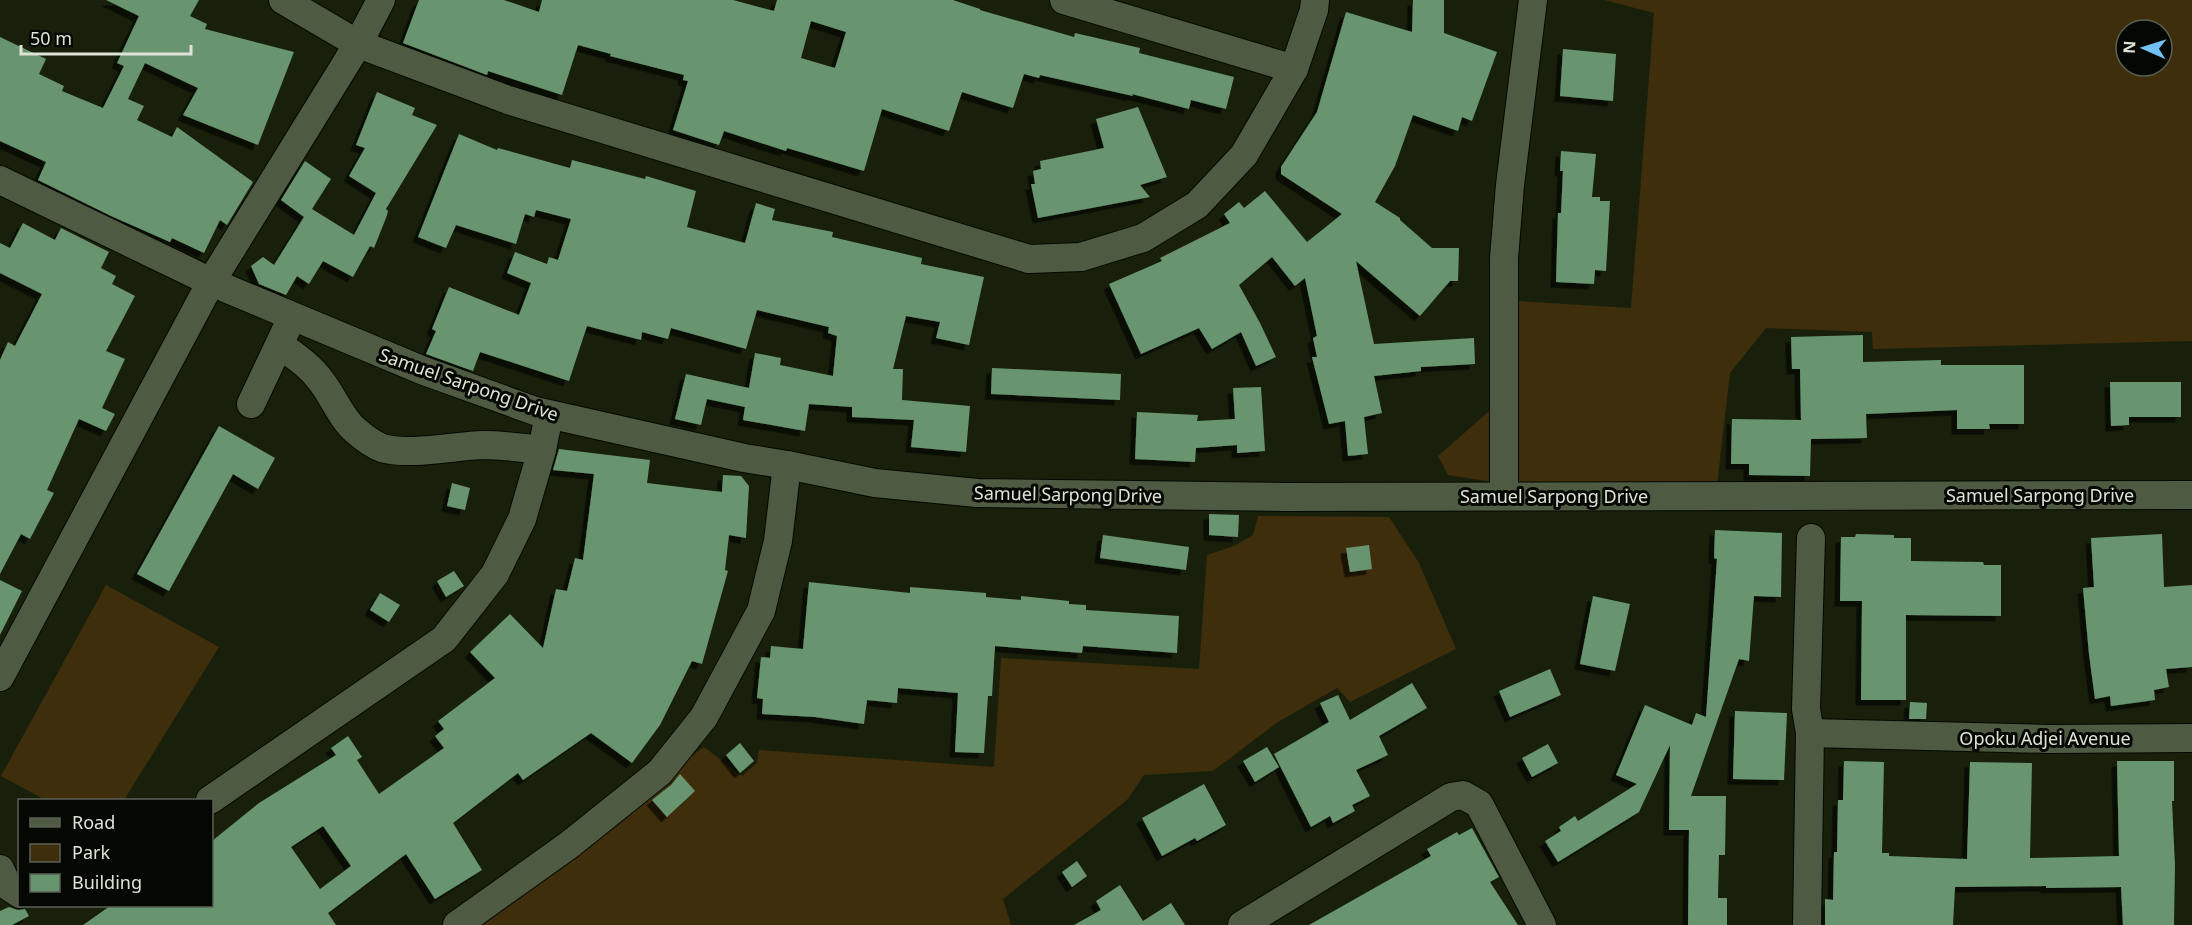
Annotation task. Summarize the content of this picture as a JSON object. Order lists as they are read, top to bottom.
{
  "streets": {
    "street": ["Samuel Sarpong Drive", "Opoku Adjei Avenue"]
  },
  "legend": ["Road", "Park", "Building"],
  "scale_bar": "50 m",
  "north": "left"
}
